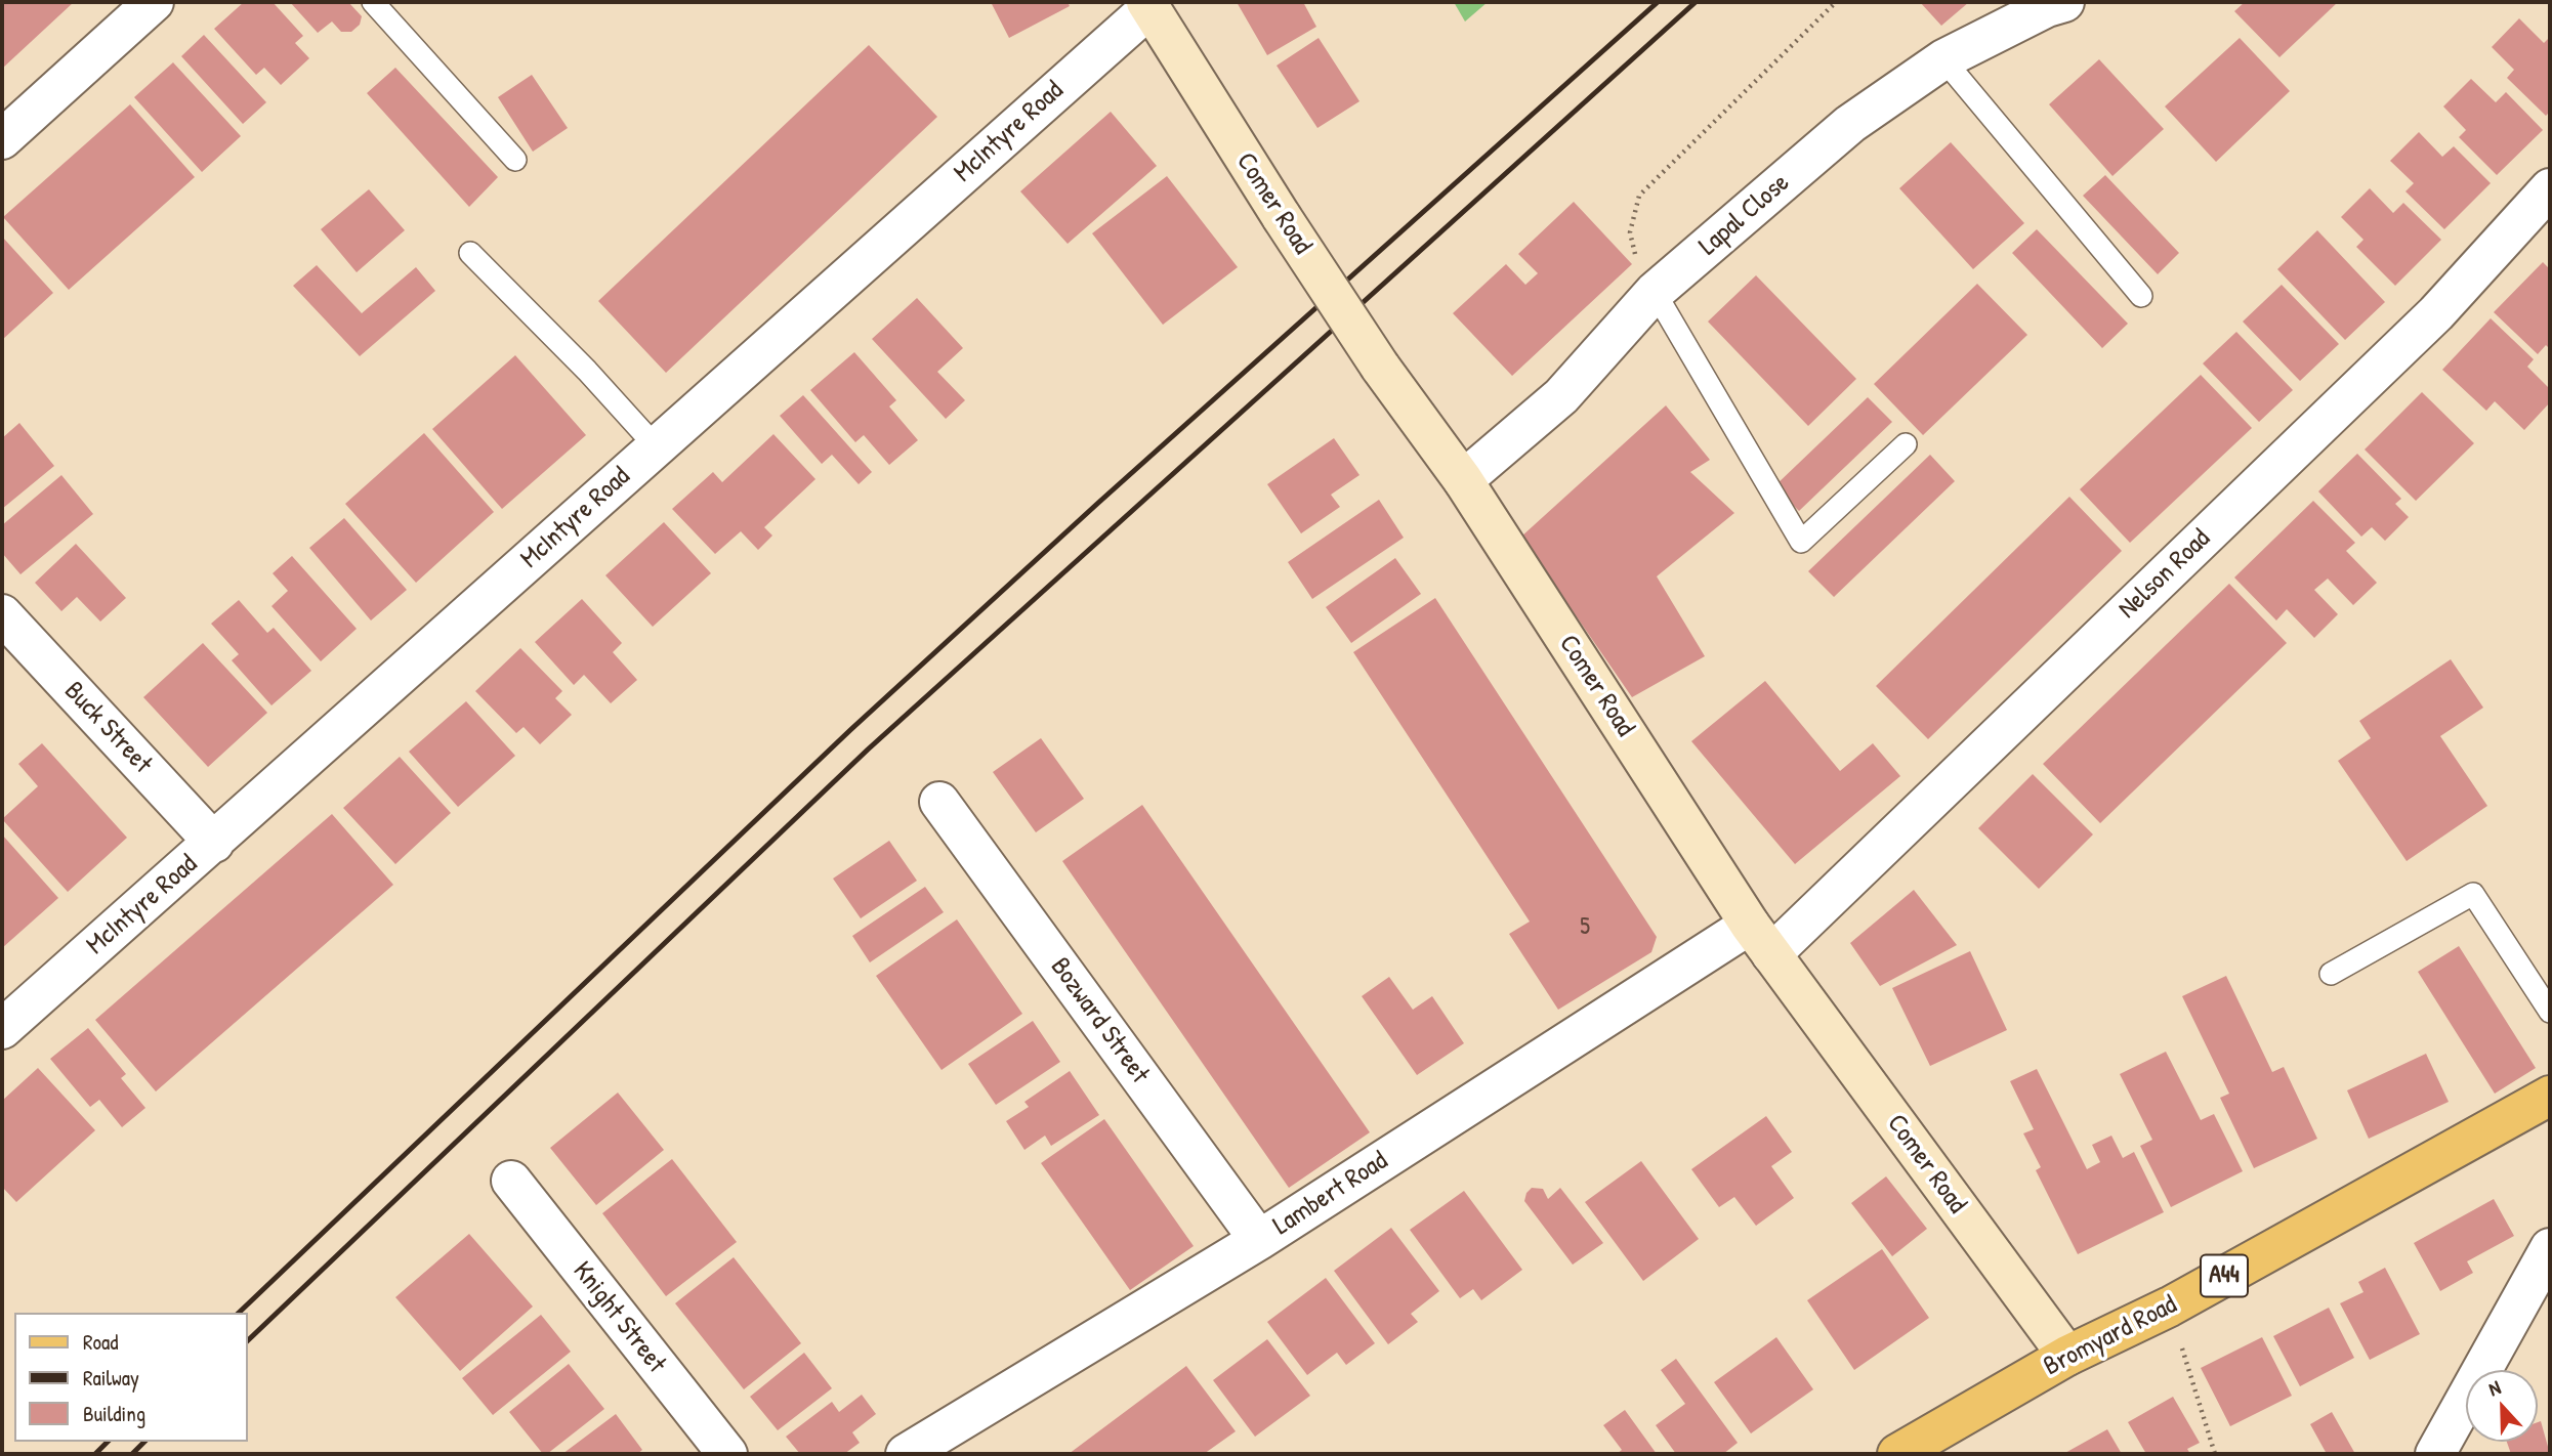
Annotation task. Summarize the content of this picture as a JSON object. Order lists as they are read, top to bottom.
{
  "streets": {
    "main road": ["A44", "Bromyard Road"],
    "street": [
      "McIntyre Road",
      "Comer Road",
      "Lapal Close",
      "Nelson Road",
      "Buck Street",
      "Bozward Street",
      "Lambert Road",
      "Knight Street"
    ]
  },
  "crossings": [
    ["McIntyre Road", "Comer Road"],
    ["McIntyre Road", "Buck Street"],
    ["Comer Road", "Lapal Close"],
    ["Comer Road", "Nelson Road"],
    ["Comer Road", "Lambert Road"],
    ["Comer Road", "Bromyard Road"],
    ["Nelson Road", "Lambert Road"],
    ["Bozward Street", "Lambert Road"]
  ],
  "house_numbers": ["5"],
  "legend": ["Road", "Railway", "Building"],
  "north": "top"
}
